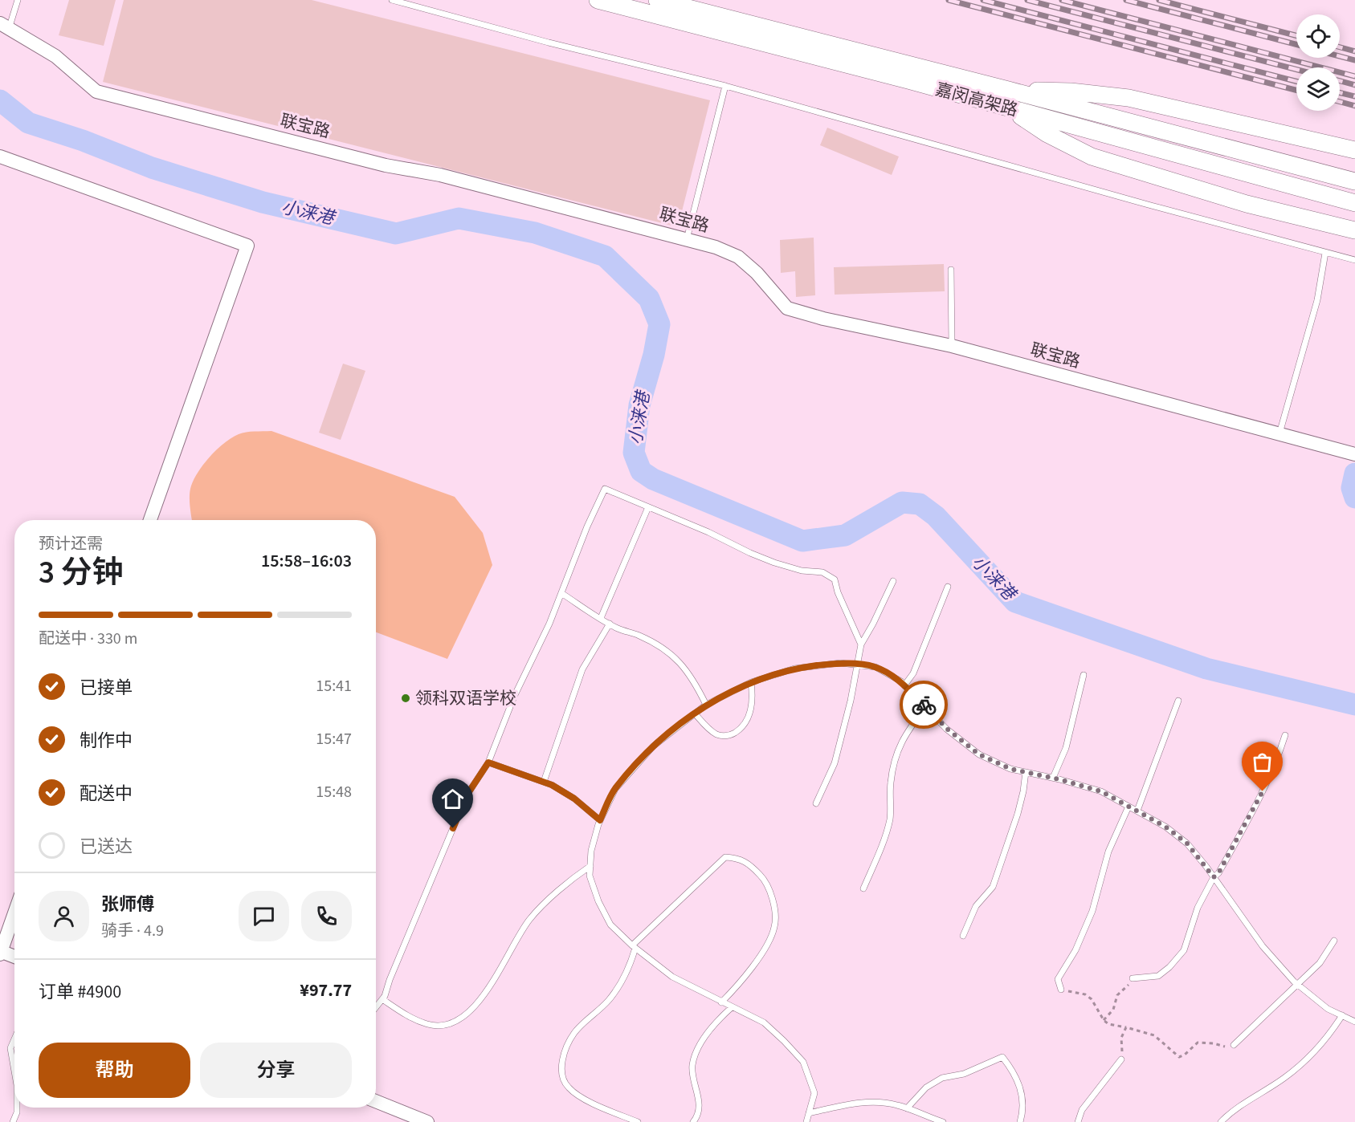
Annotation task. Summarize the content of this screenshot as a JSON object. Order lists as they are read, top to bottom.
{
  "streets": {
    "highway": ["嘉闵高架路"],
    "street": ["联宝路"]
  },
  "water": ["小涞港"],
  "places": ["领科双语学校"],
  "page": {
    "heading": ["3 分钟", "预计还需", "15:58–16:03"],
    "panel": [
      "张师傅",
      "骑手 · 4.9",
      "订单 #4900",
      "¥97.77"
    ],
    "bar": "配送中 · 330 m",
    "list": [
      ["已接单", "15:41"],
      ["制作中", "15:47"],
      ["配送中", "15:48"],
      "已送达"
    ],
    "buttons": ["帮助", "分享"]
  }
}
